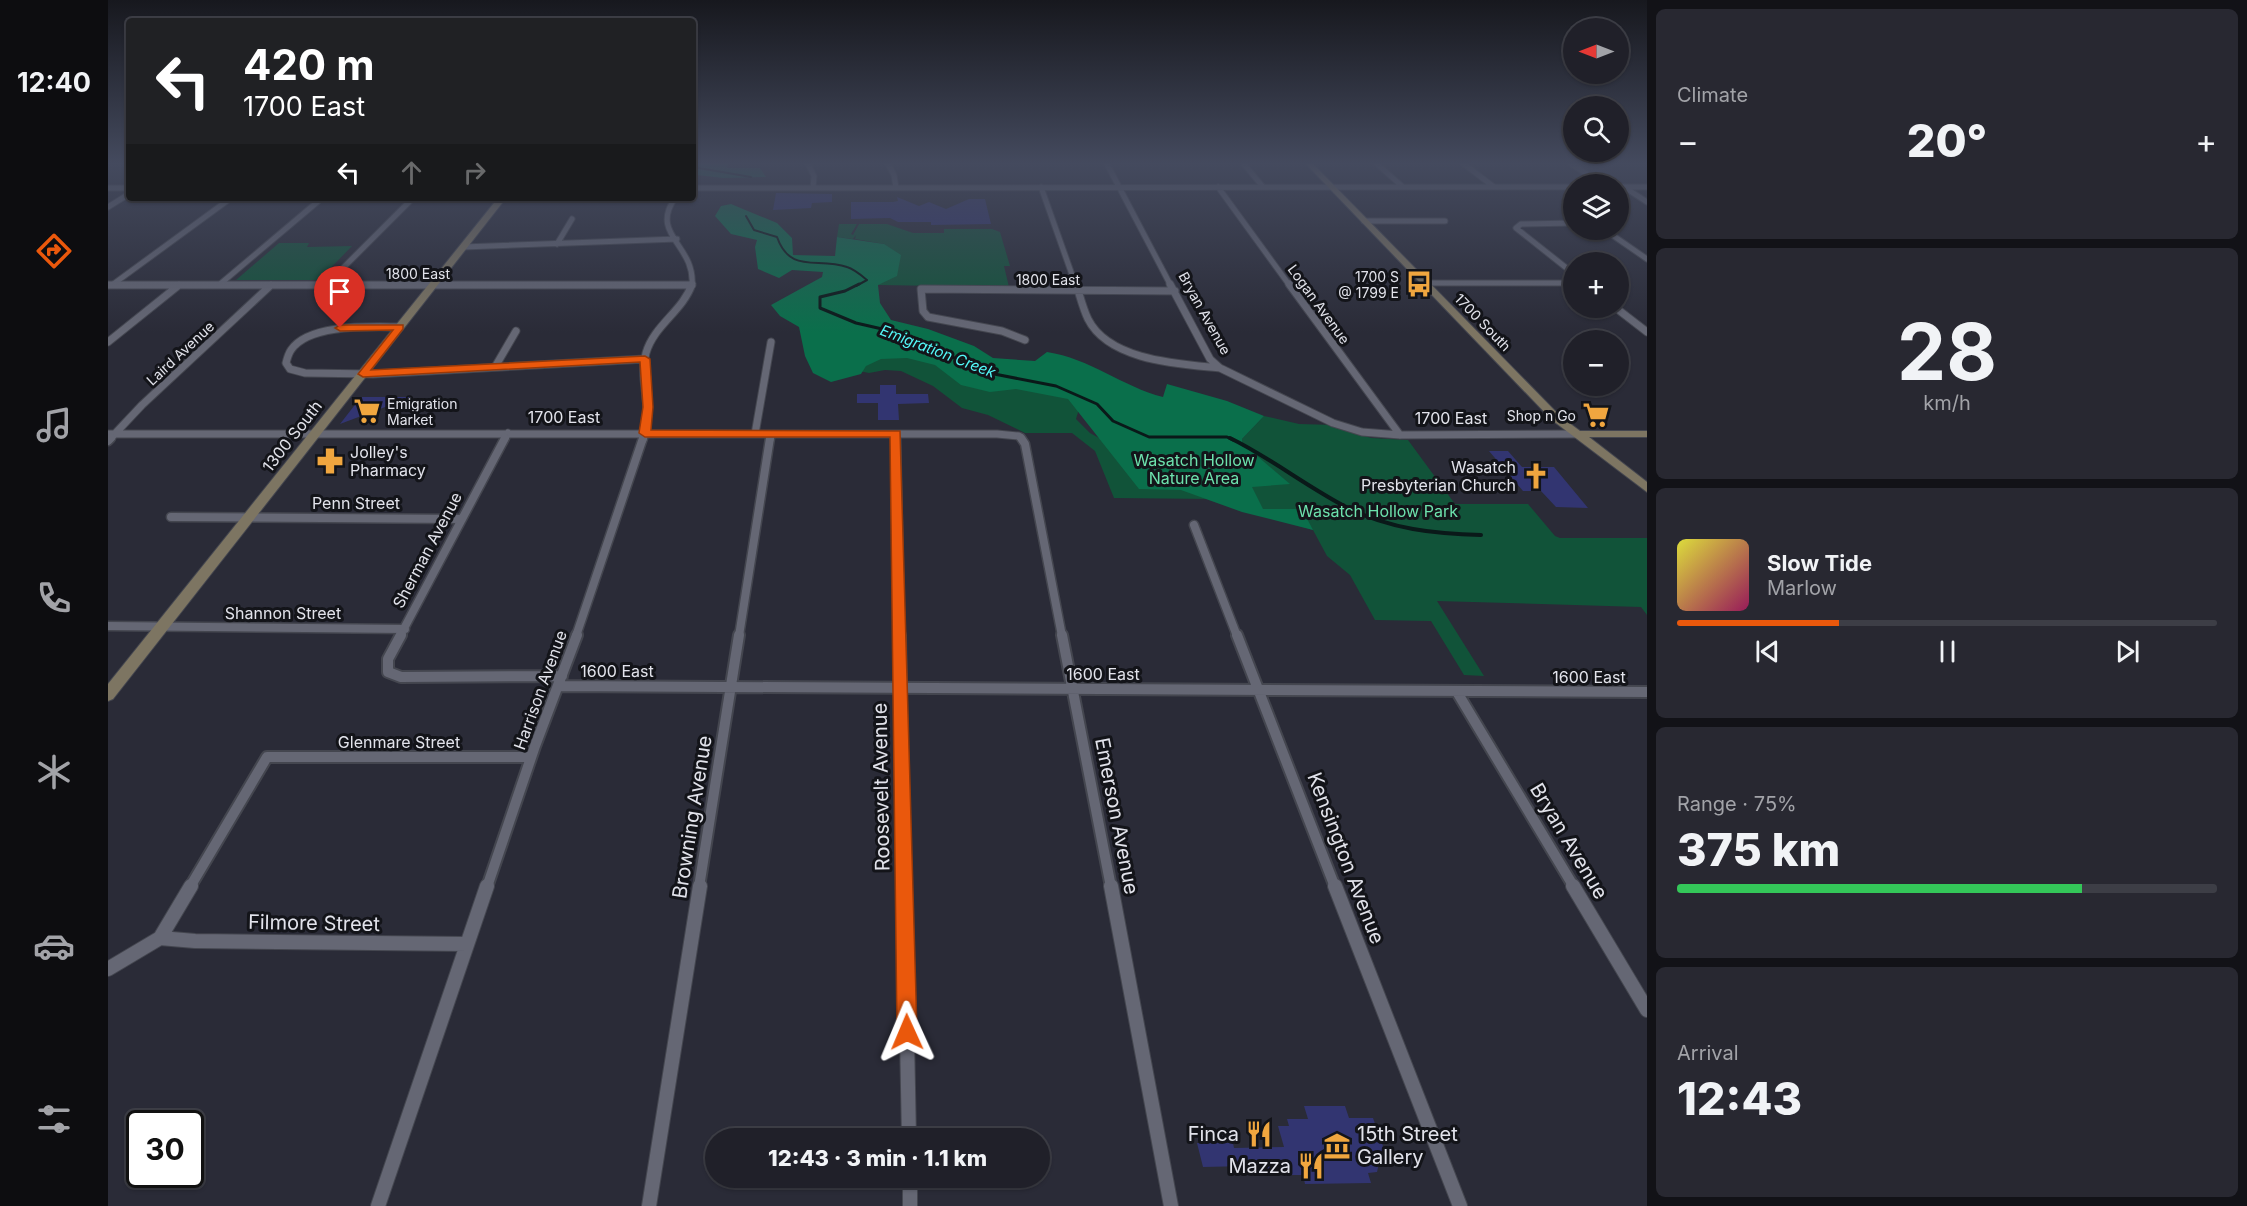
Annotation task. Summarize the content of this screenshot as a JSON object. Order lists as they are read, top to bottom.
{
  "streets": {
    "street": [
      "1800 East",
      "Logan Avenue",
      "Bryan Avenue",
      "1700 South",
      "Laird Avenue",
      "1700 East",
      "1300 South",
      "Penn Street",
      "Sherman Avenue",
      "Shannon Street",
      "1600 East",
      "Harrison Avenue",
      "Glenmare Street",
      "Roosevelt Avenue",
      "Emerson Avenue",
      "Browning Avenue",
      "Kensington Avenue",
      "Filmore Street"
    ]
  },
  "crossings": [
    ["1800 East", "Bryan Avenue"],
    ["1800 East", "Laird Avenue"],
    ["1800 East", "1300 South"],
    ["Logan Avenue", "Bryan Avenue"],
    ["Logan Avenue", "1700 East"],
    ["Bryan Avenue", "1700 East"],
    ["Bryan Avenue", "1600 East"],
    ["1700 South", "1700 East"],
    ["Laird Avenue", "1700 East"],
    ["1700 East", "1300 South"],
    ["1700 East", "Sherman Avenue"],
    ["1700 East", "Harrison Avenue"],
    ["1700 East", "Roosevelt Avenue"],
    ["1700 East", "Emerson Avenue"],
    ["1700 East", "Browning Avenue"],
    ["1300 South", "Penn Street"],
    ["1300 South", "Shannon Street"],
    ["Penn Street", "Sherman Avenue"],
    ["Sherman Avenue", "Shannon Street"],
    ["Sherman Avenue", "1600 East"],
    ["1600 East", "Harrison Avenue"],
    ["1600 East", "Roosevelt Avenue"],
    ["1600 East", "Emerson Avenue"],
    ["1600 East", "Browning Avenue"],
    ["1600 East", "Kensington Avenue"],
    ["Harrison Avenue", "Glenmare Street"],
    ["Harrison Avenue", "Filmore Street"],
    ["Glenmare Street", "Filmore Street"]
  ],
  "water": ["Emigration Creek"],
  "parks": ["Wasatch Hollow Nature Area", "Wasatch Hollow Park"],
  "places": {
    "bus stop": ["1700 S @ 1799 E"],
    "supermarket": ["Emigration Market", "Shop n Go"],
    "pharmacy": ["Jolley's Pharmacy"],
    "church": ["Wasatch Presbyterian Church"],
    "restaurant": ["Finca", "Mazza"],
    "museum": ["15th Street Gallery"]
  },
  "north": "left",
  "page": {
    "tabs": "12:40",
    "tile": [
      "Climate",
      ["28", "km/h"],
      ["Range · 75%", "375 km"],
      ["Arrival", "12:43"]
    ],
    "map_buttons": ["+", "−"],
    "turn": ["420 m", "1700 East"],
    "heat": ["−", "20°", "+"],
    "song": ["Slow Tide", "Marlow"],
    "limit": "30",
    "trip": "12:43 · 3 min · 1.1 km"
  }
}
